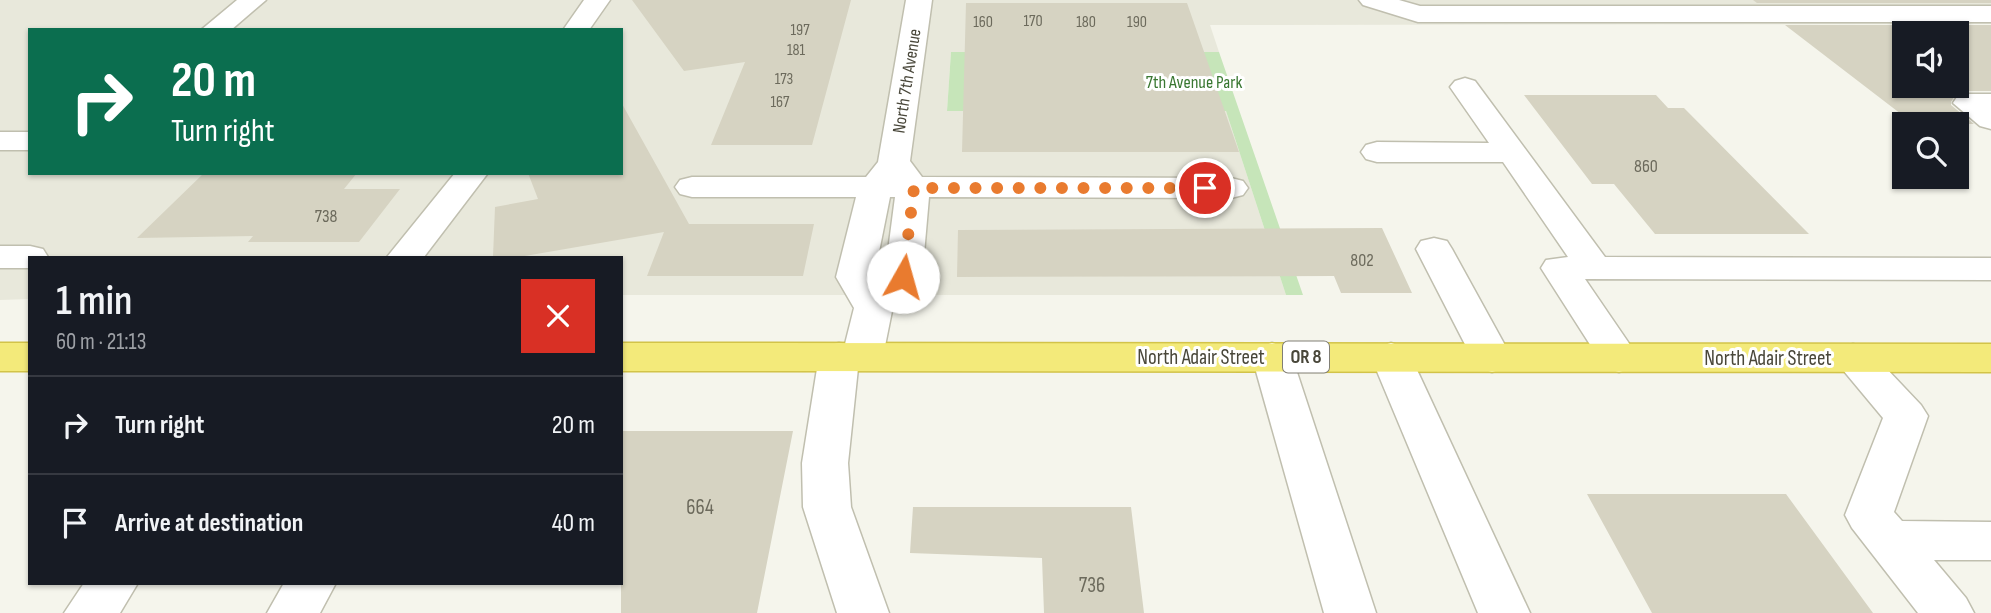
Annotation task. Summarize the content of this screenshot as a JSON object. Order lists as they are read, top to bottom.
{
  "streets": {
    "highway": ["North Adair Street", "OR 8"],
    "street": ["North 7th Avenue"]
  },
  "crossings": [
    ["North 7th Avenue", "North Adair Street"]
  ],
  "parks": ["7th Avenue Park"],
  "house_numbers": [
    "170",
    "160",
    "180",
    "190",
    "197",
    "181",
    "173",
    "167",
    "860",
    "738",
    "802",
    "664",
    "736"
  ],
  "page": {
    "turn": ["20 m", "Turn right"],
    "heading": ["1 min", "60 m · 21:13"],
    "list": [
      {
        "name": "Turn right",
        "value": "20 m"
      },
      {
        "name": "Arrive at destination",
        "value": "40 m"
      }
    ]
  }
}
